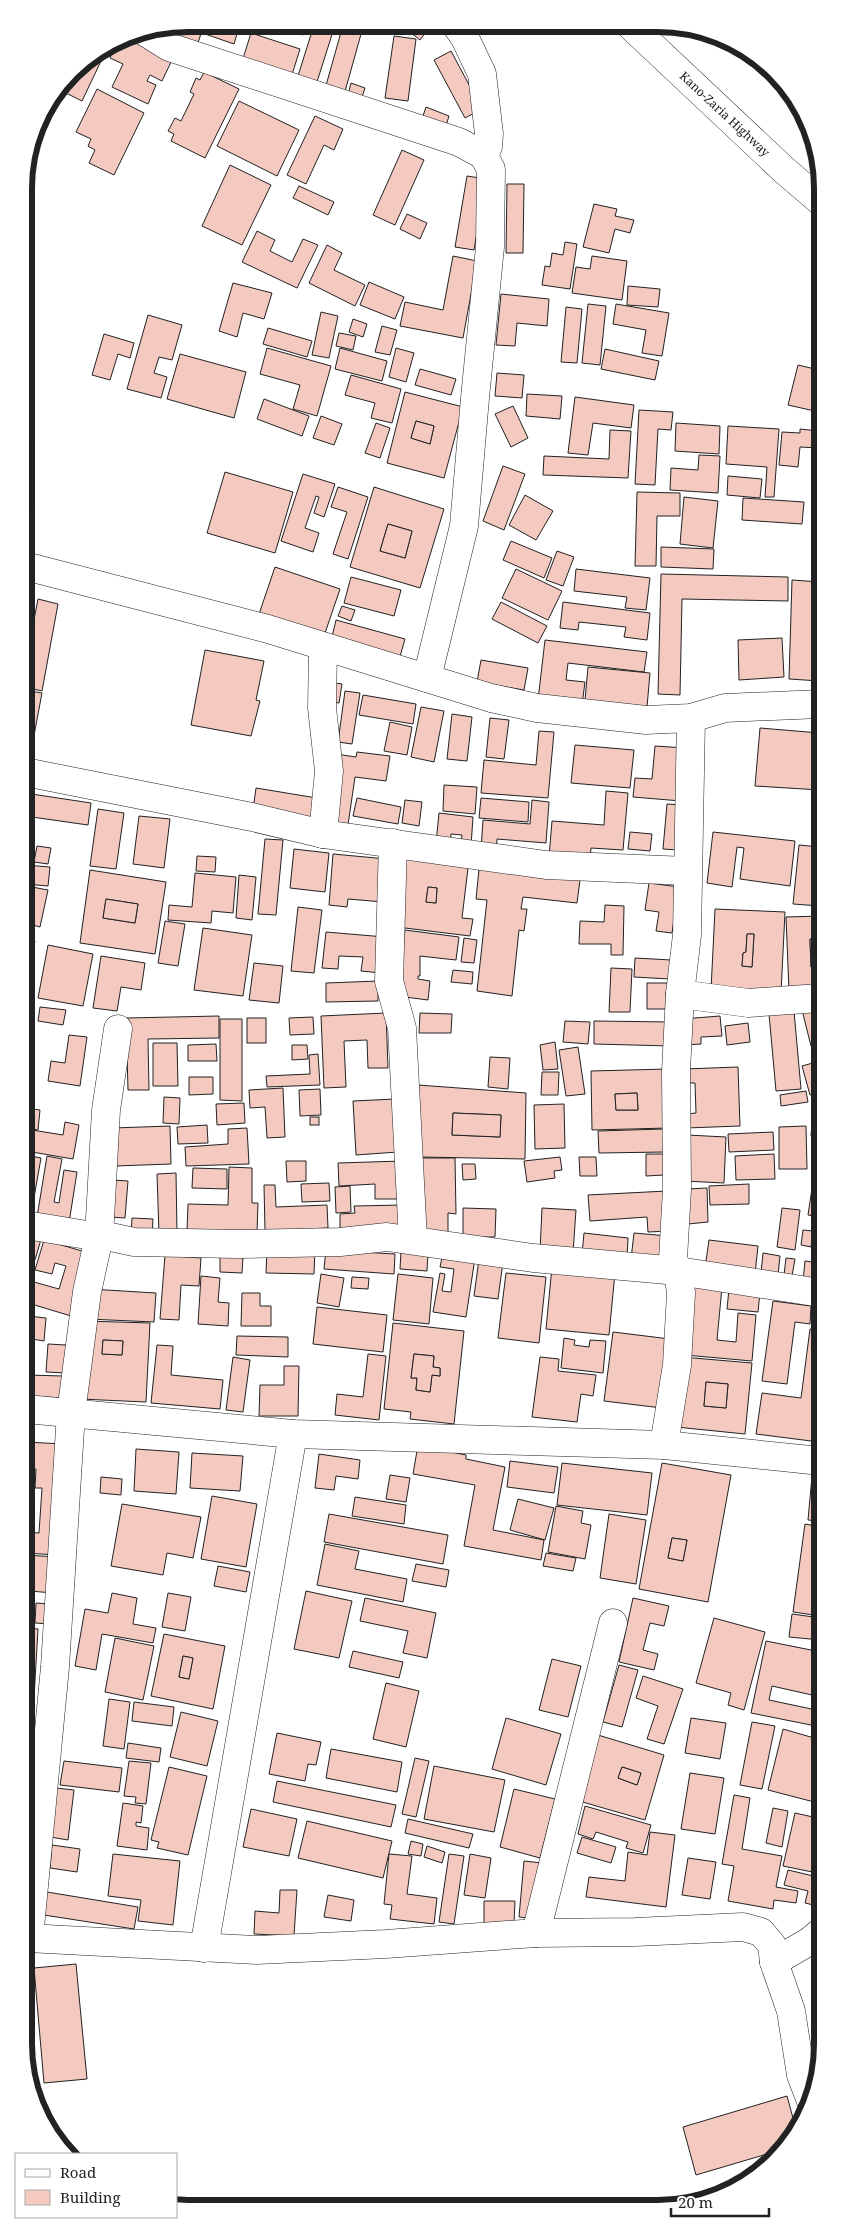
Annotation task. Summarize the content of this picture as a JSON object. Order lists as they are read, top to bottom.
{
  "streets": {
    "main road": ["Kano-Zaria Highway"]
  },
  "legend": ["Road", "Building"],
  "scale_bar": "20 m"
}
